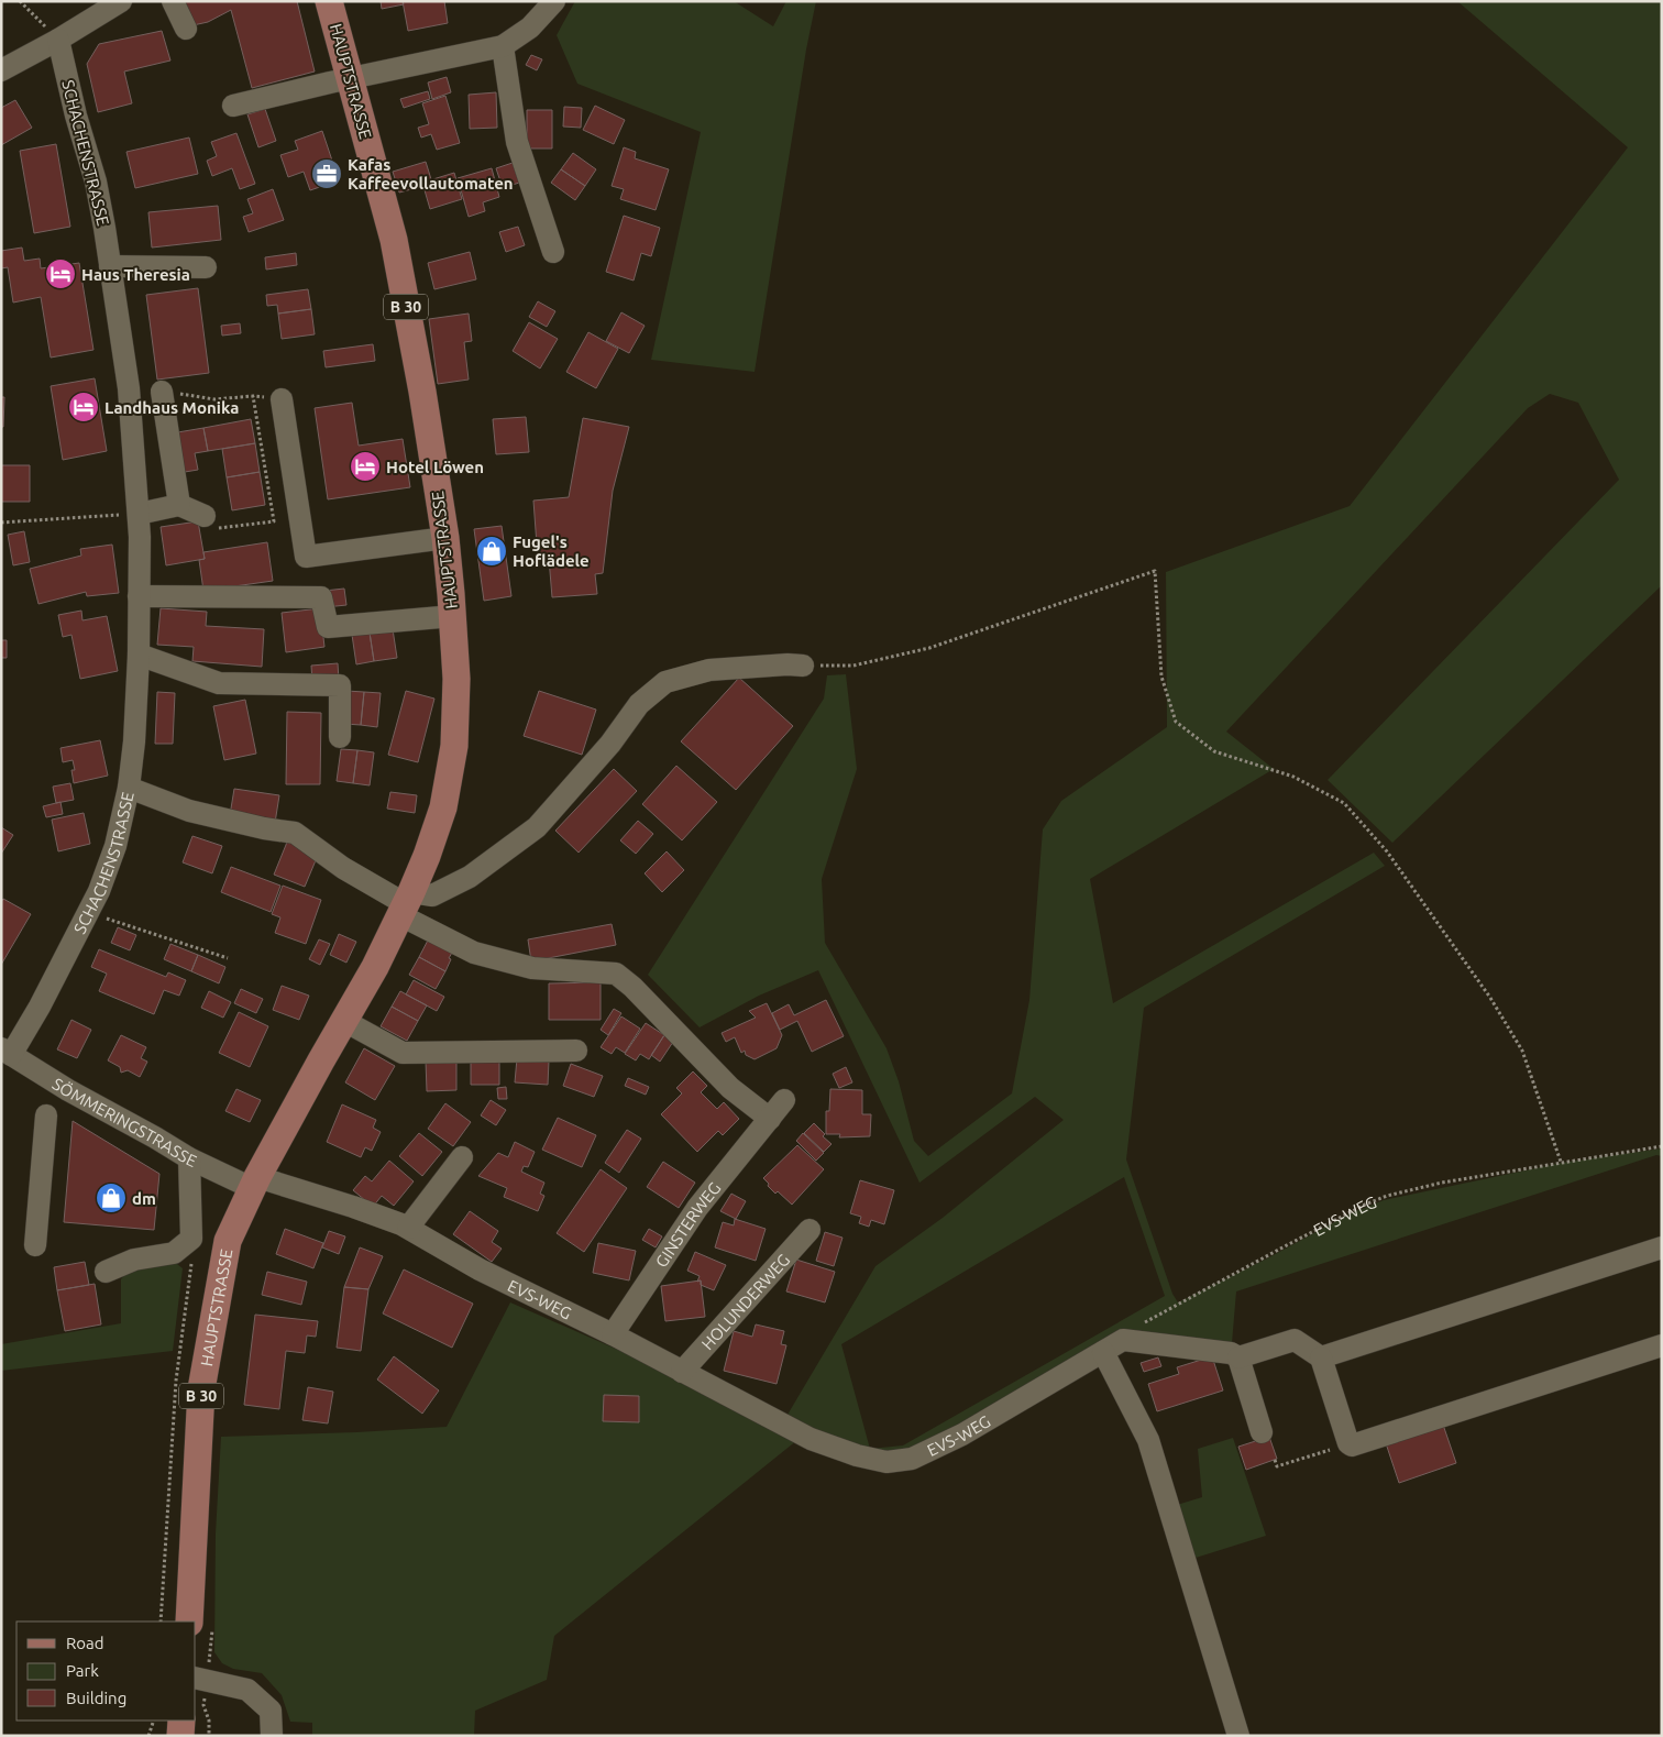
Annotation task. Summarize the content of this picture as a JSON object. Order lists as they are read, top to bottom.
{
  "streets": {
    "main road": ["HAUPTSTRASSE", "B 30"],
    "street": [
      "SCHACHENSTRASSE",
      "SÖMMERINGSTRASSE",
      "EVS-WEG",
      "GINSTERWEG",
      "HOLUNDERWEG"
    ]
  },
  "crossings": [
    ["HAUPTSTRASSE", "SÖMMERINGSTRASSE"],
    ["HAUPTSTRASSE", "EVS-WEG"],
    ["SCHACHENSTRASSE", "SÖMMERINGSTRASSE"],
    ["SÖMMERINGSTRASSE", "EVS-WEG"],
    ["EVS-WEG", "GINSTERWEG"],
    ["EVS-WEG", "HOLUNDERWEG"]
  ],
  "places": {
    "office": ["Kafas Kaffeevollautomaten"],
    "hotel": ["Haus Theresia", "Landhaus Monika", "Hotel Löwen"],
    "shop": ["Fugel's Hoflädele", "dm"]
  },
  "legend": ["Road", "Park", "Building"]
}
